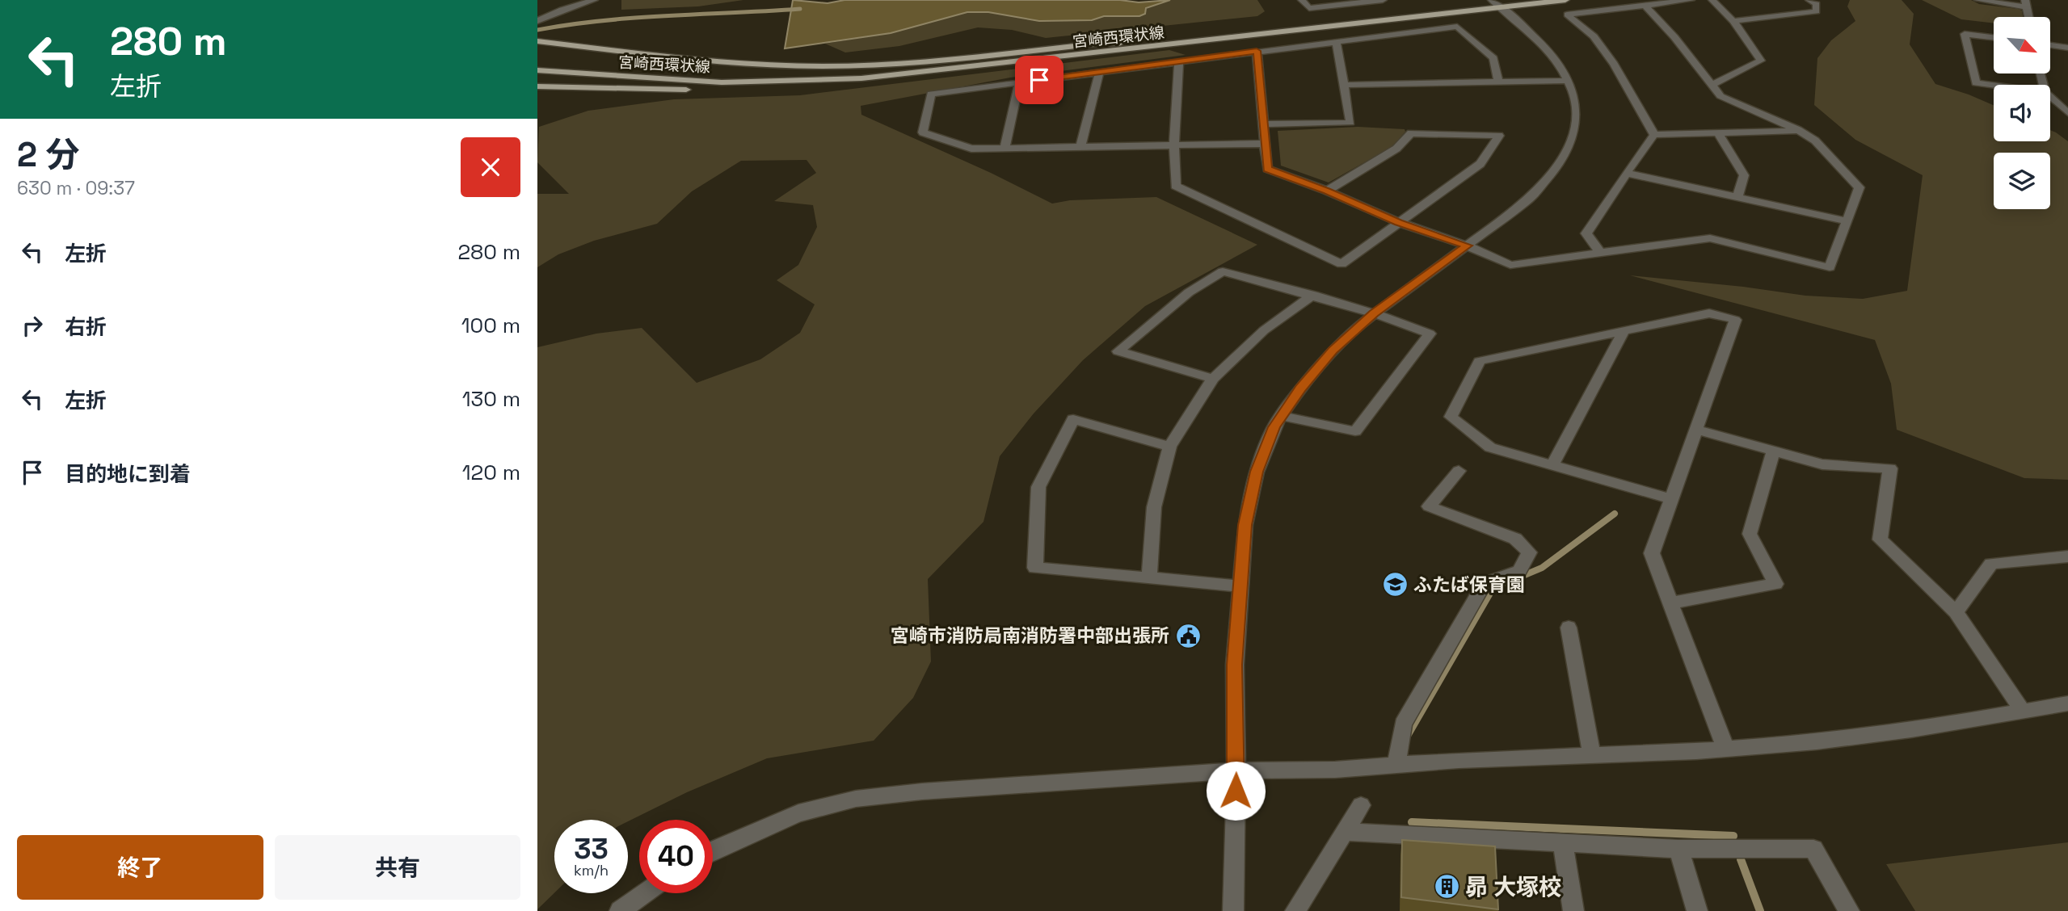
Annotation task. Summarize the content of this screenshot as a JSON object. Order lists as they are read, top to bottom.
{
  "streets": {
    "main road": ["宮崎西環状線"]
  },
  "places": {
    "school or university": ["ふたば保育園"],
    "public building": ["宮崎市消防局南消防署中部出張所"],
    "building": ["昴 大塚校"]
  },
  "north": "bottom right",
  "page": {
    "turn": ["280 m", "左折"],
    "heading": ["2 分", "630 m · 09:37"],
    "list": [
      {
        "name": "左折",
        "value": "280 m"
      },
      {
        "name": "右折",
        "value": "100 m"
      },
      {
        "name": "左折",
        "value": "130 m"
      },
      {
        "name": "目的地に到着",
        "value": "120 m"
      }
    ],
    "speed": "33 km/h",
    "limit": "40",
    "buttons": ["終了", "共有"]
  }
}
